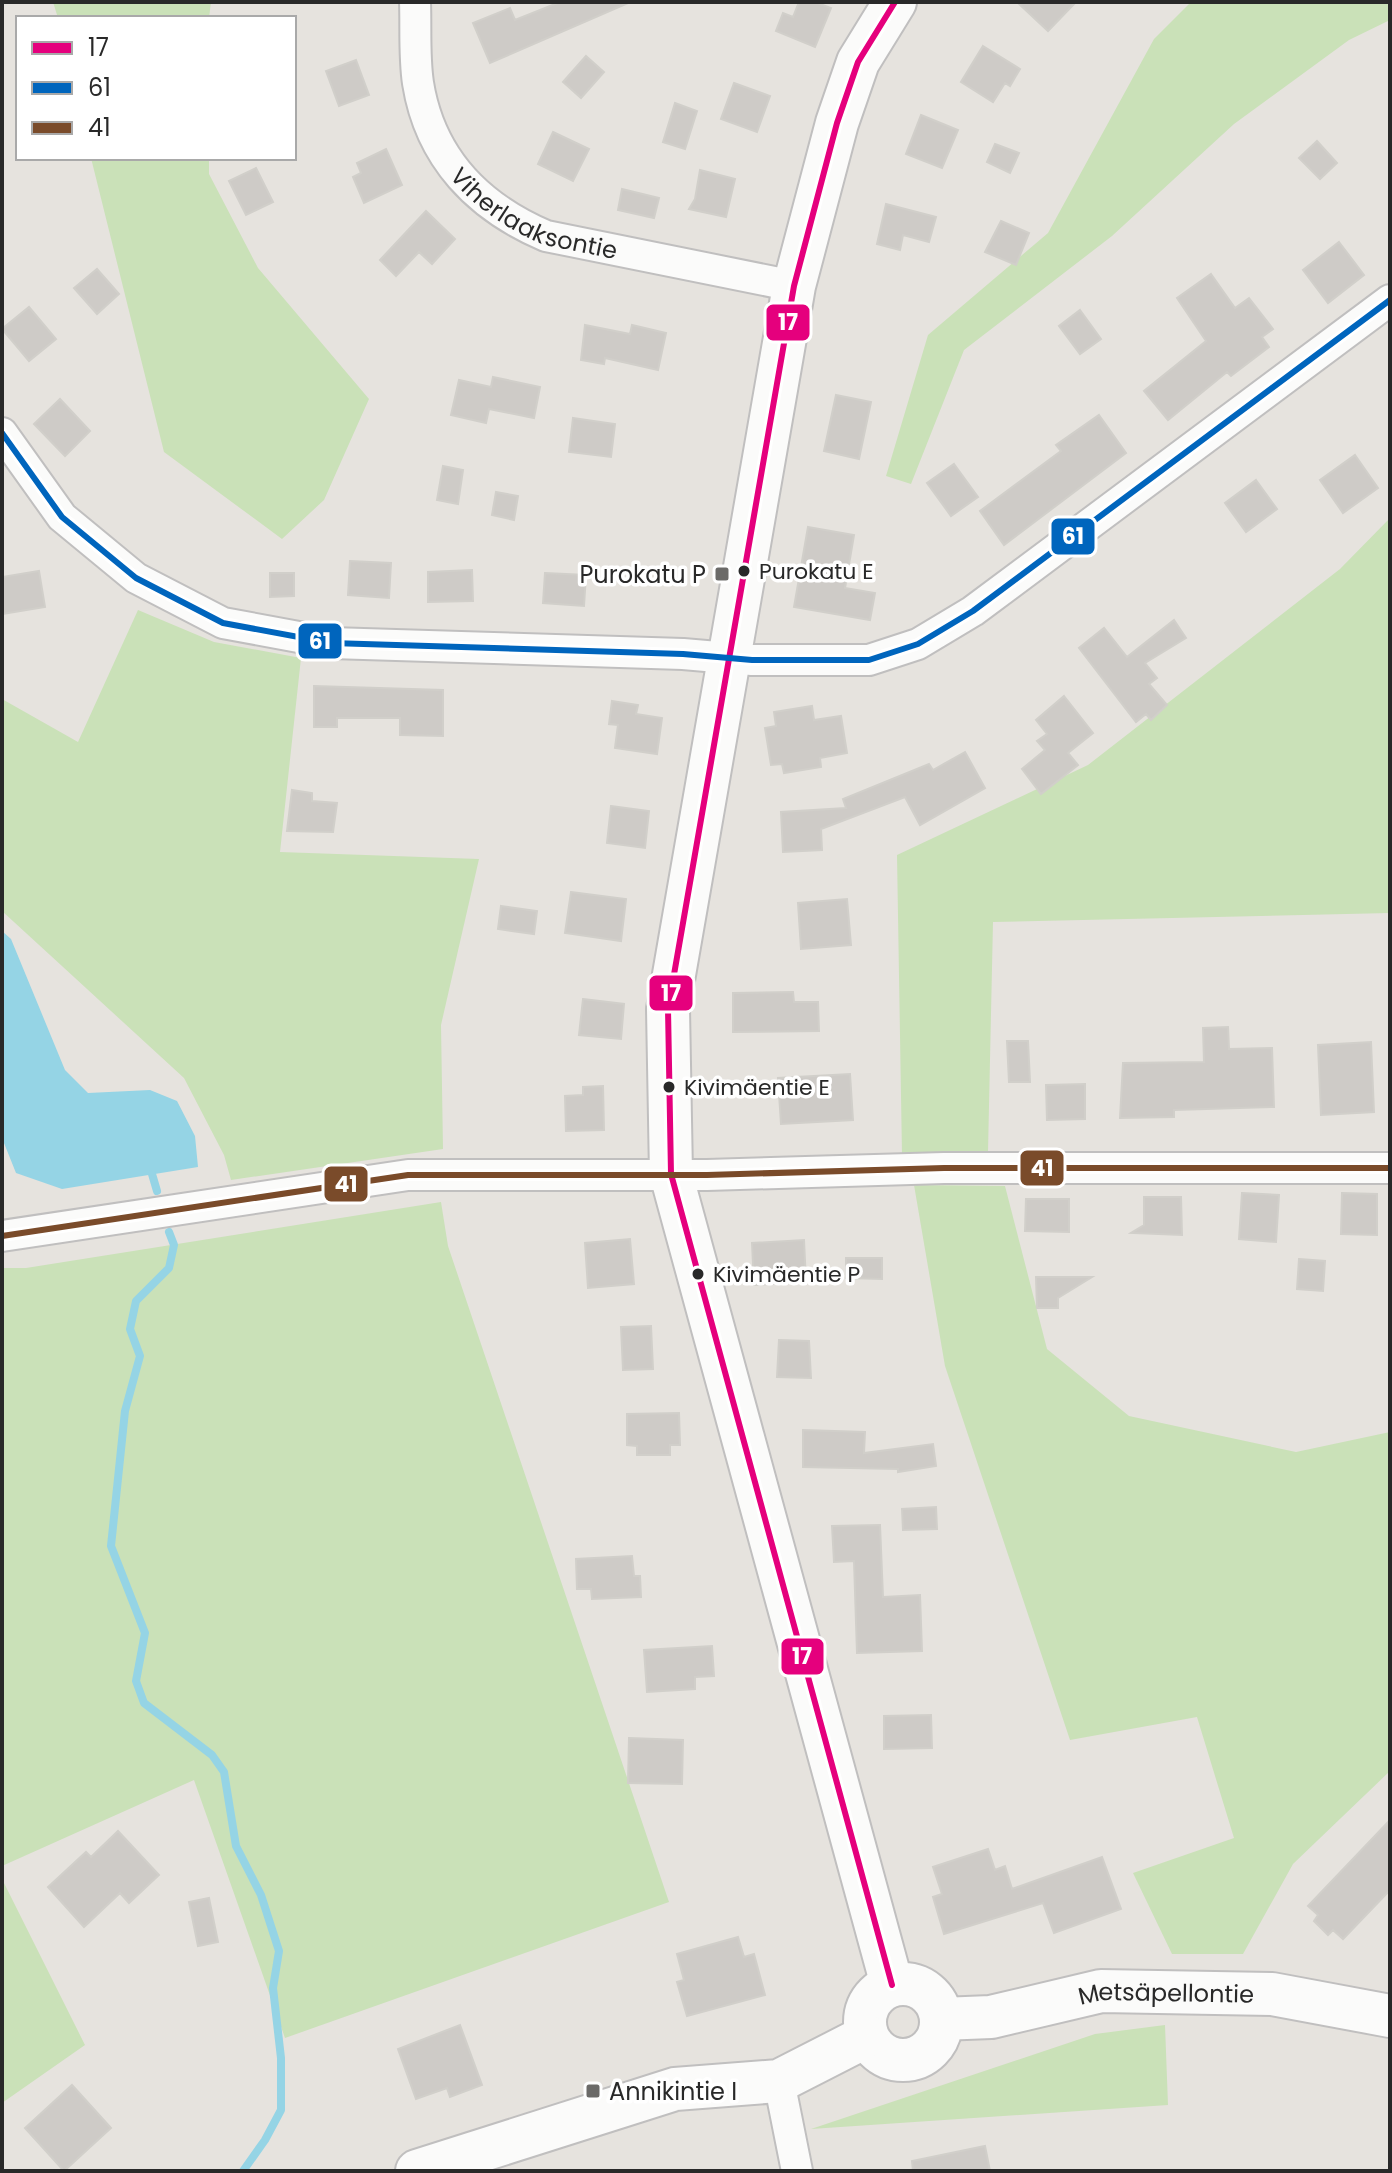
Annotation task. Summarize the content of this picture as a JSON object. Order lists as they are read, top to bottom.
{
  "streets": {
    "street": ["Viherlaaksontie", "Metsäpellontie"]
  },
  "places": {
    "other": ["Purokatu E", "Kivimäentie E", "Kivimäentie P"],
    "transit": ["Purokatu P", "Annikintie I"]
  },
  "lines": ["transit line 17", "transit line 61", "transit line 41"],
  "legend": ["17", "61", "41"]
}
